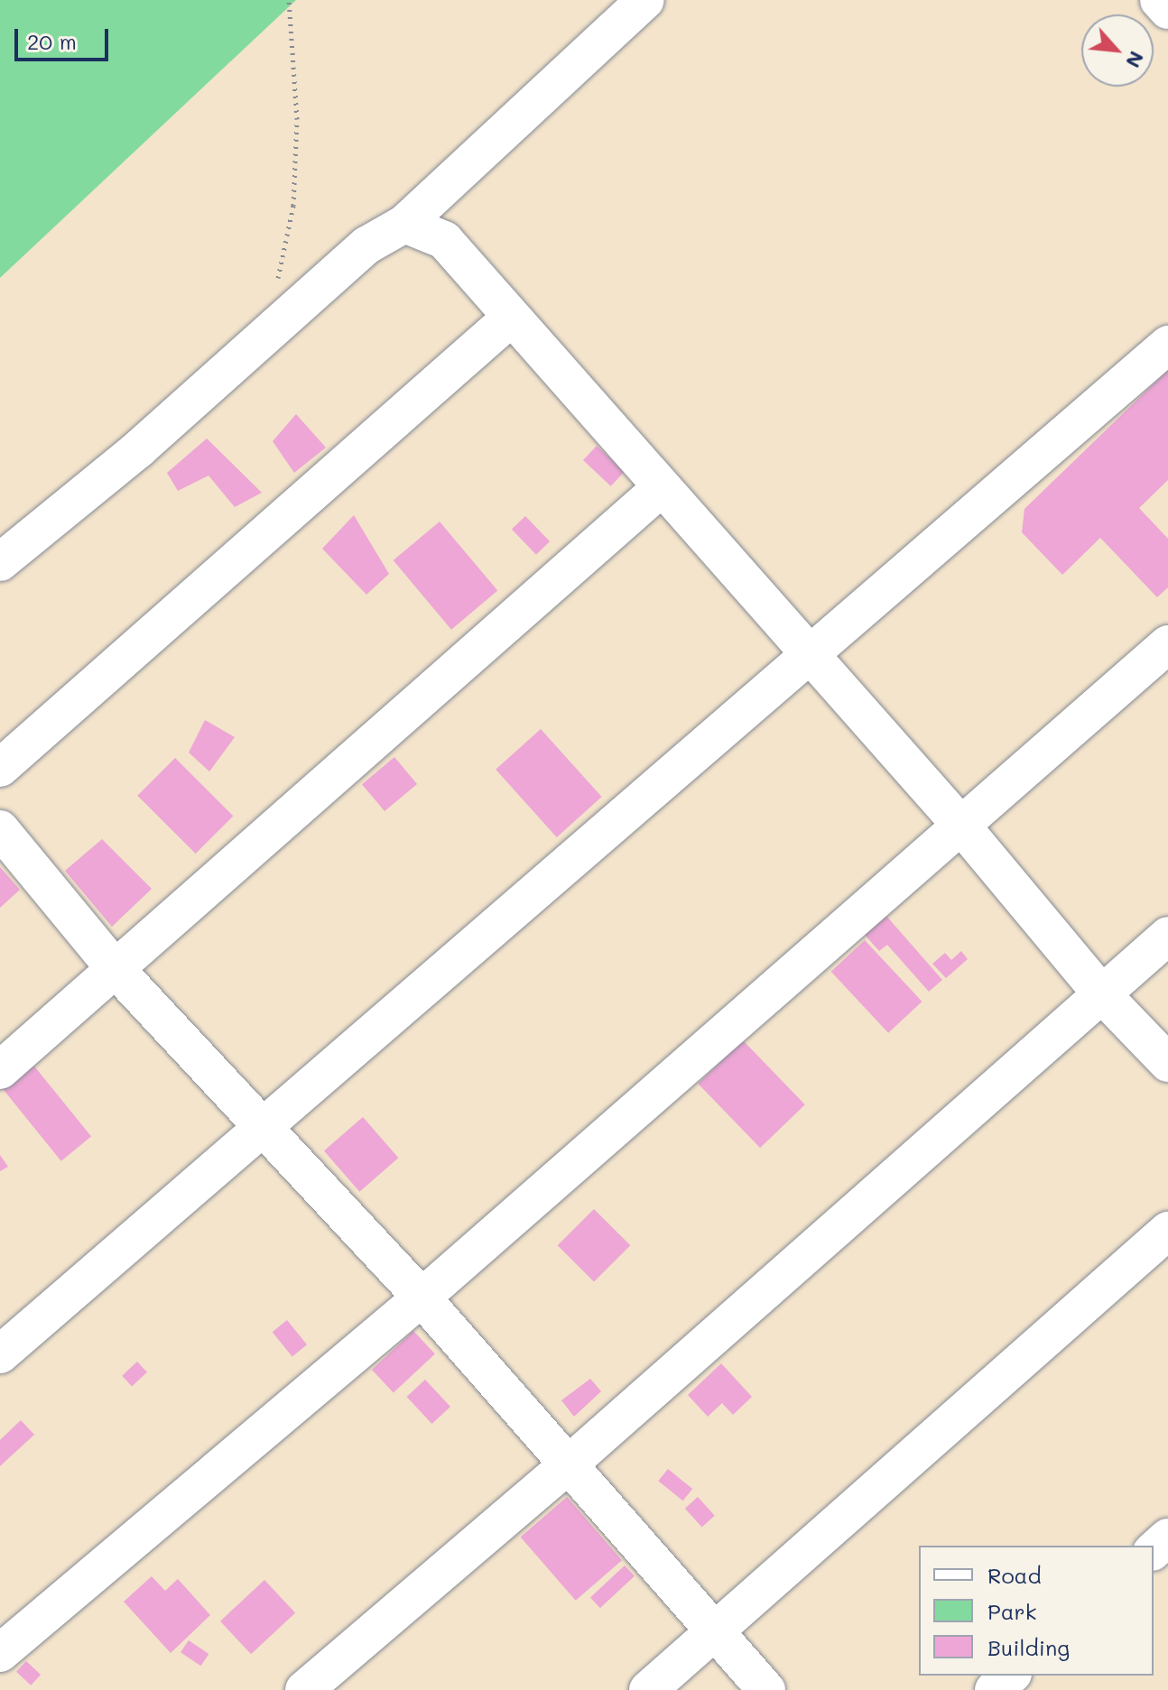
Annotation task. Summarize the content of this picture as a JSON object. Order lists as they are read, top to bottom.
{
  "legend": ["Road", "Park", "Building"],
  "scale_bar": "20 m",
  "north": "bottom right"
}
